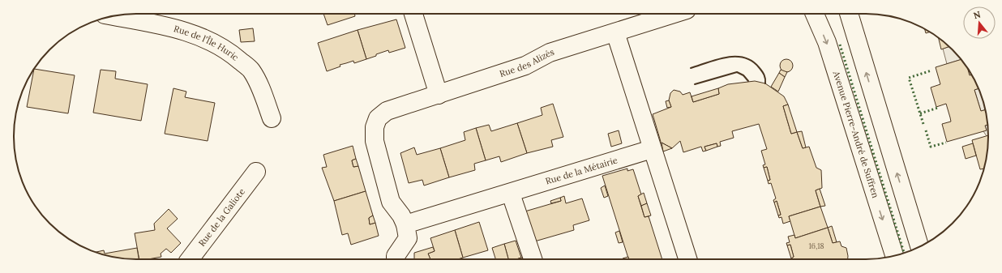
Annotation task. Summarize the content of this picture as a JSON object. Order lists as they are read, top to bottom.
{
  "streets": {
    "street": [
      "Rue de l'Île Huric",
      "Rue des Alizés",
      "Avenue Pierre-André de Suffren",
      "Rue de la Métairie",
      "Rue de la Galiote"
    ]
  },
  "crossings": [
    ["Rue des Alizés", "Rue de la Métairie"]
  ],
  "house_numbers": ["16,18"],
  "north": "top"
}
